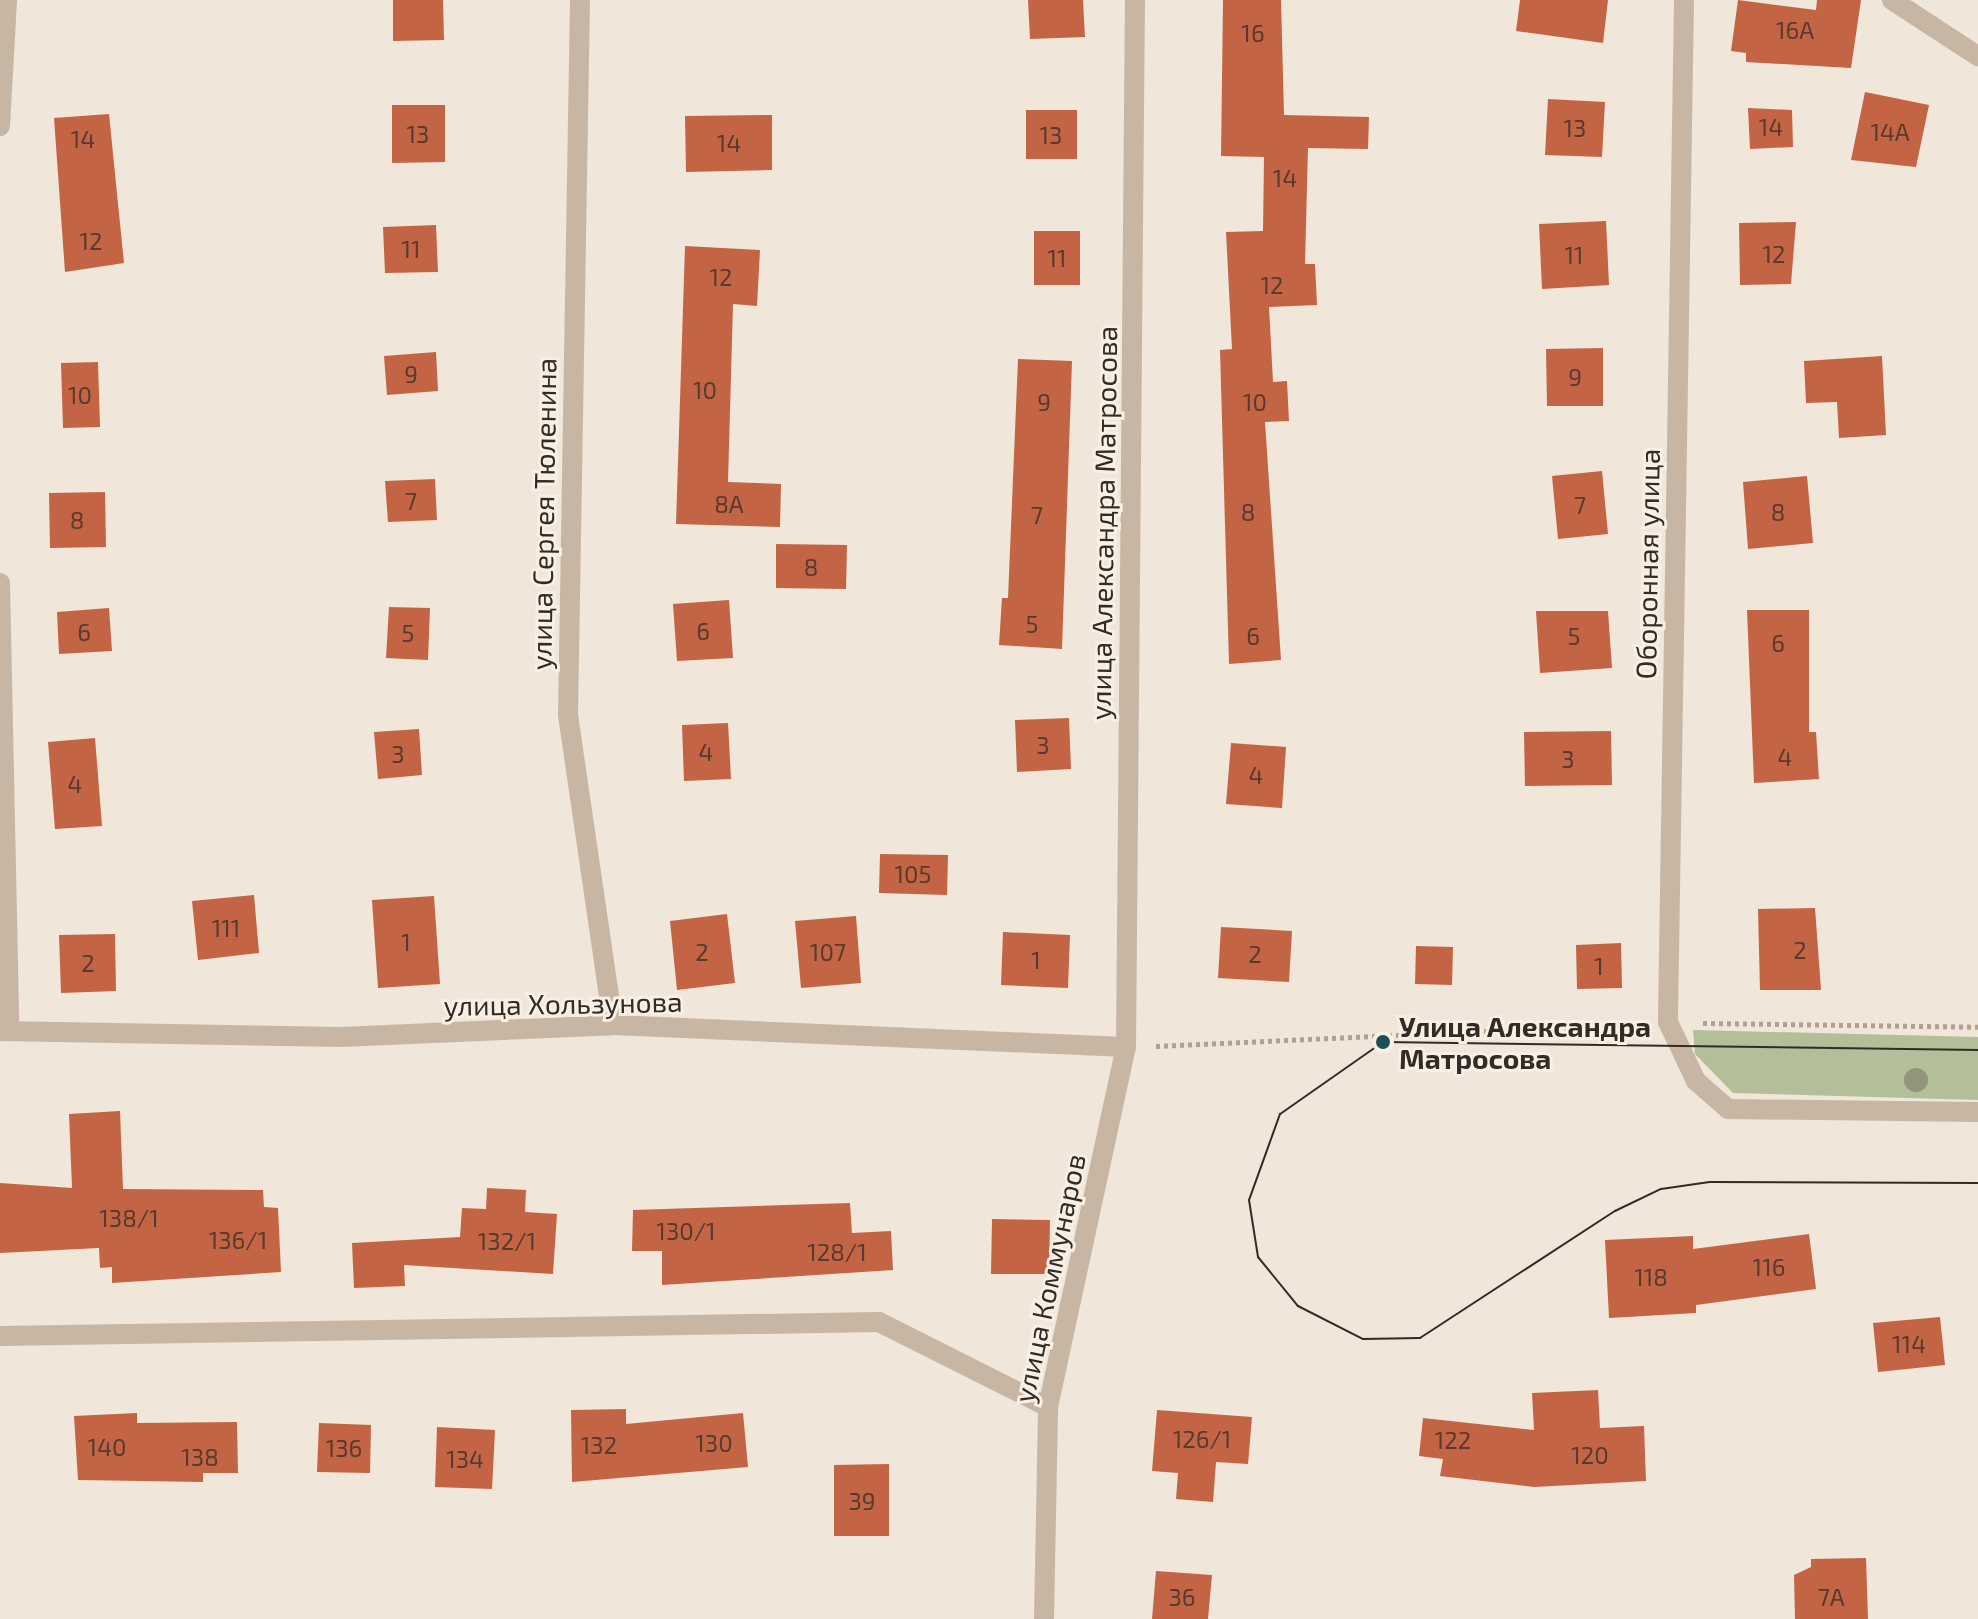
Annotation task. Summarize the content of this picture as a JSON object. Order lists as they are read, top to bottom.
{
  "streets": {
    "street": [
      "улица Сергея Тюленина",
      "улица Александра Матросова",
      "Оборонная улица",
      "улица Хользунова",
      "улица Коммунаров"
    ]
  },
  "crossings": [
    ["улица Сергея Тюленина", "улица Хользунова"],
    ["улица Александра Матросова", "улица Хользунова"],
    ["улица Александра Матросова", "улица Коммунаров"],
    ["улица Хользунова", "улица Коммунаров"]
  ],
  "places": ["Улица Александра Матросова"],
  "house_numbers": [
    "16А",
    "16",
    "14",
    "13",
    "14А",
    "13",
    "13",
    "14",
    "14",
    "14",
    "12",
    "11",
    "12",
    "11",
    "11",
    "12",
    "12",
    "9",
    "9",
    "10",
    "10",
    "9",
    "10",
    "7",
    "8А",
    "7",
    "8",
    "8",
    "7",
    "8",
    "8",
    "5",
    "6",
    "6",
    "5",
    "6",
    "5",
    "6",
    "3",
    "4",
    "3",
    "4",
    "3",
    "4",
    "4",
    "105",
    "111",
    "1",
    "2",
    "2",
    "107",
    "2",
    "1",
    "2",
    "1",
    "138/1",
    "130/1",
    "136/1",
    "132/1",
    "128/1",
    "116",
    "118",
    "114",
    "126/1",
    "122",
    "130",
    "132",
    "140",
    "136",
    "120",
    "138",
    "134",
    "39",
    "36",
    "7А"
  ]
}
